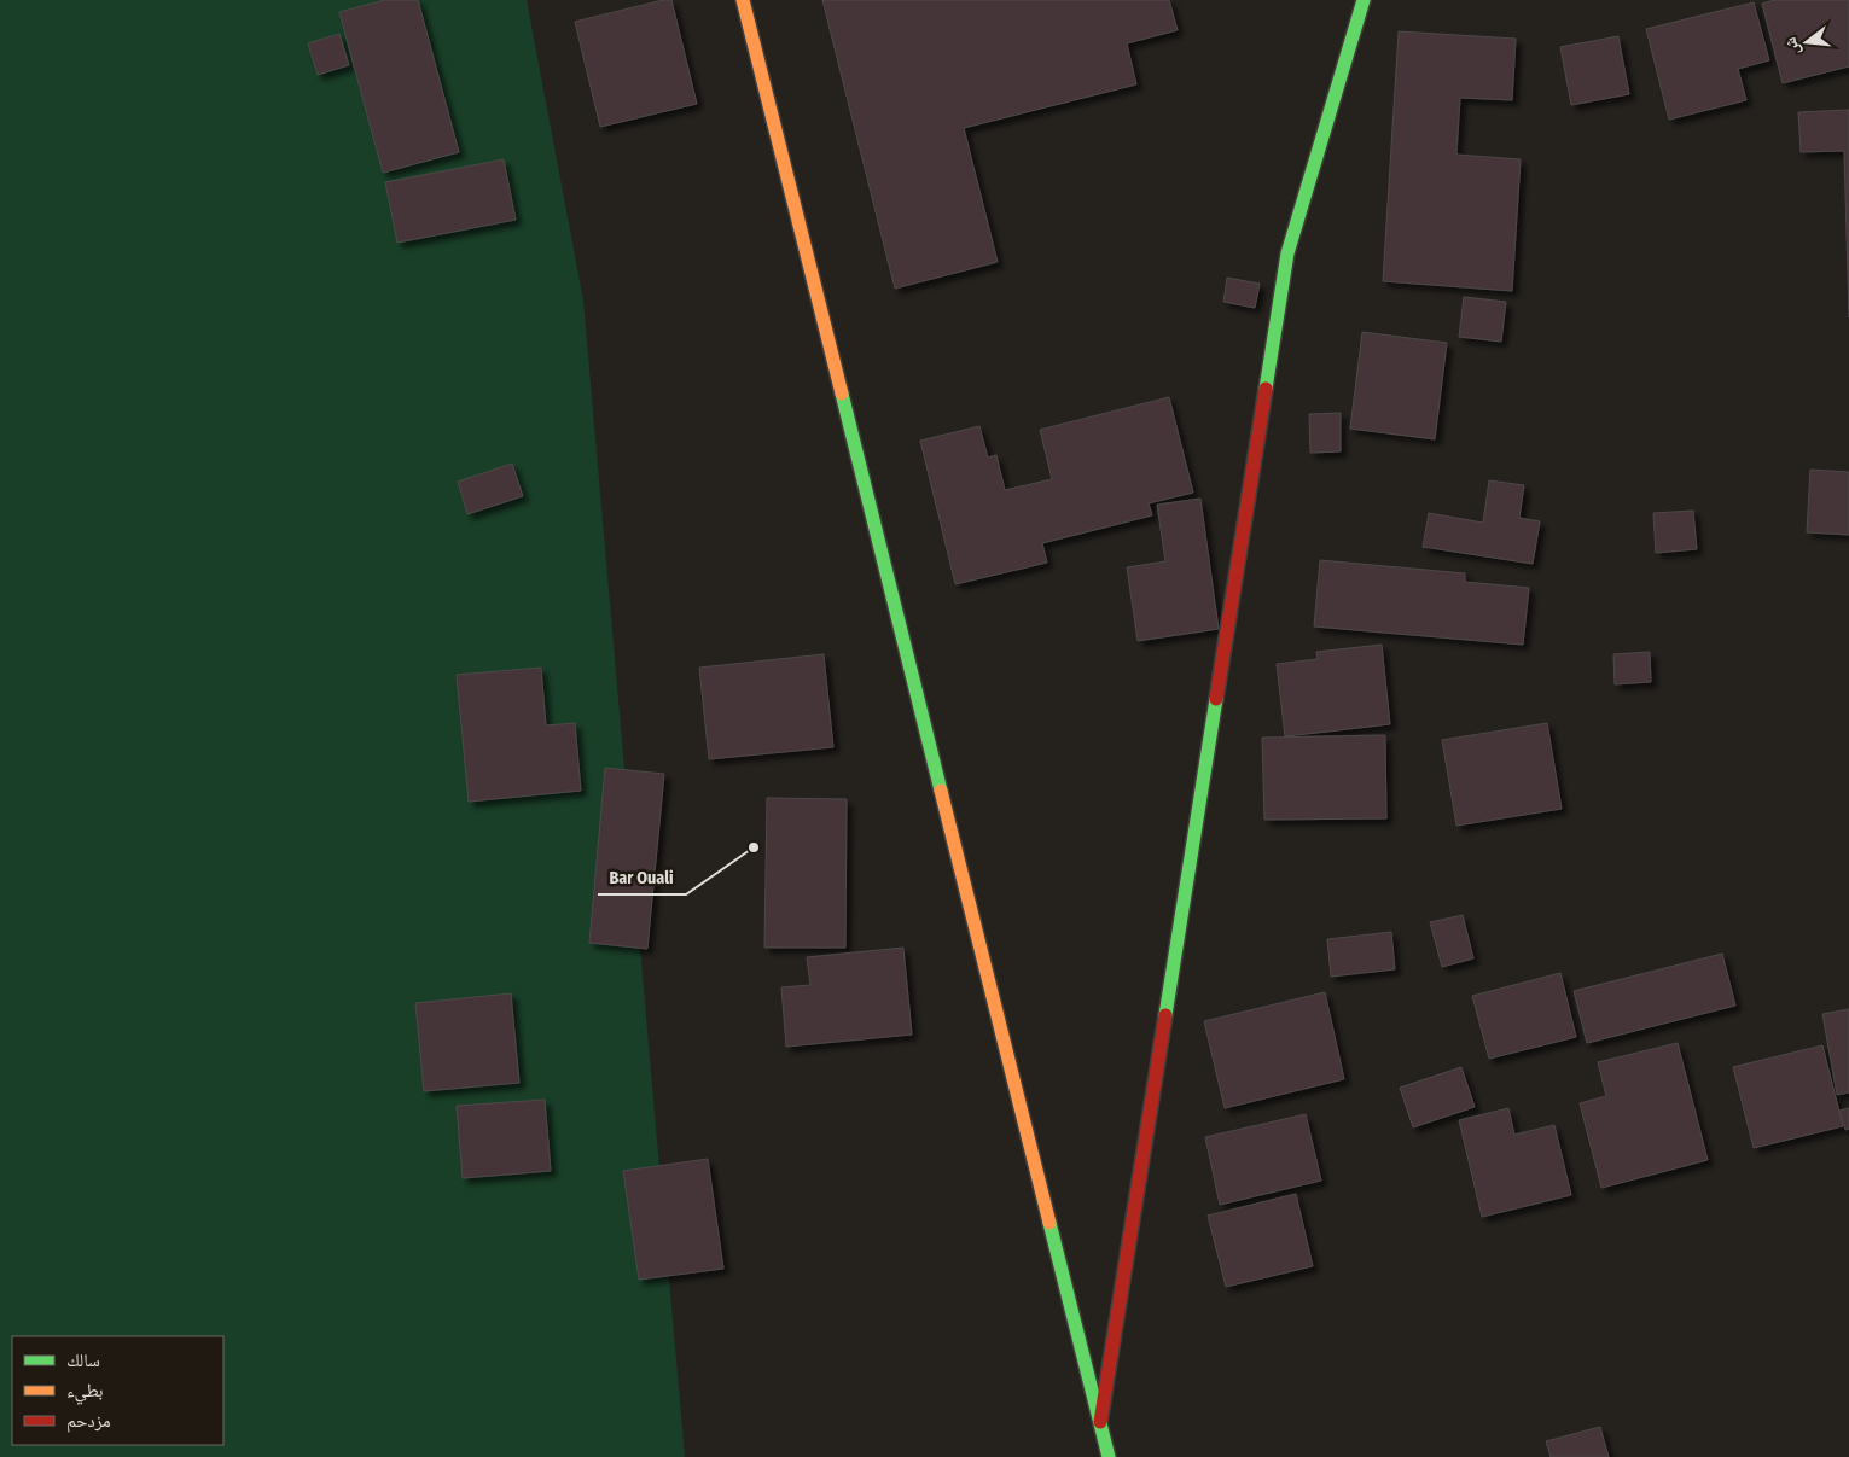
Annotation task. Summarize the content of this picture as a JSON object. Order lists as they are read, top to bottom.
{
  "places": ["Bar Ouali"],
  "legend": ["سالك", "بطيء", "مزدحم"],
  "north": "left"
}
